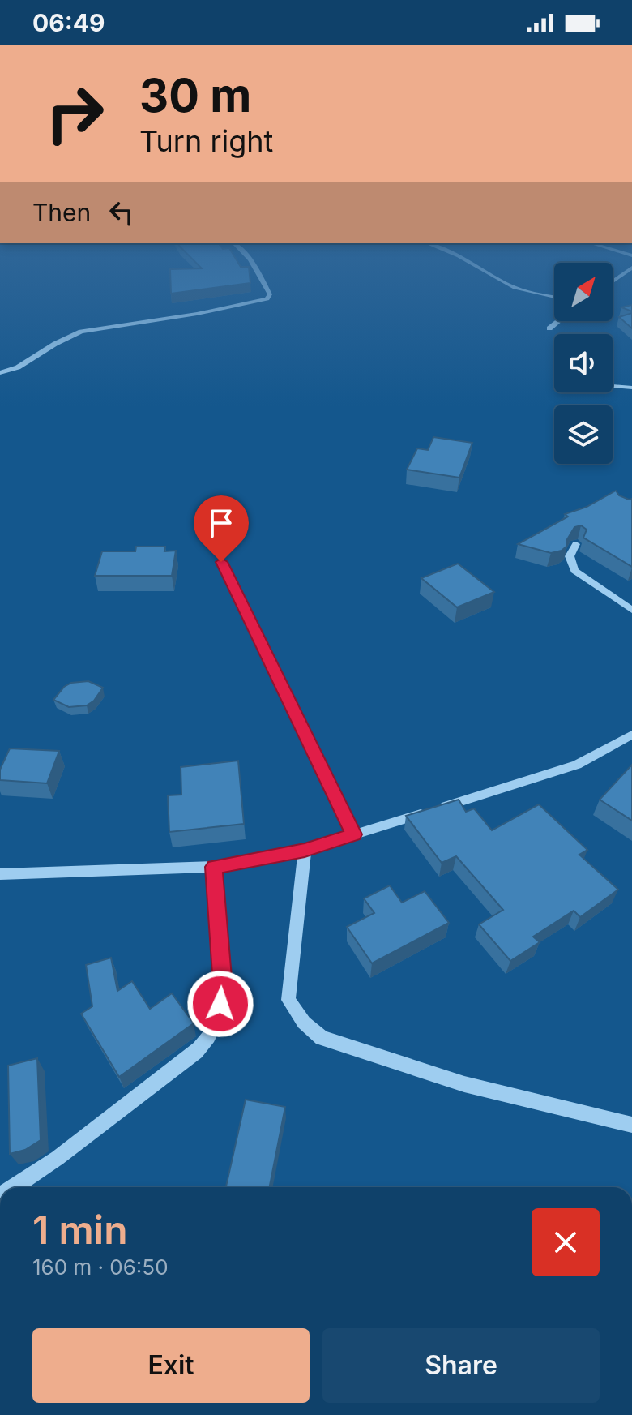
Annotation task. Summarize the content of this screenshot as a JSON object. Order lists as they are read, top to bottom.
{
  "north": "top right",
  "page": {
    "status": "06:49",
    "turn": ["30 m", "Turn right"],
    "then": "Then",
    "heading": ["1 min", "160 m · 06:50"],
    "buttons": ["Exit", "Share"]
  }
}
